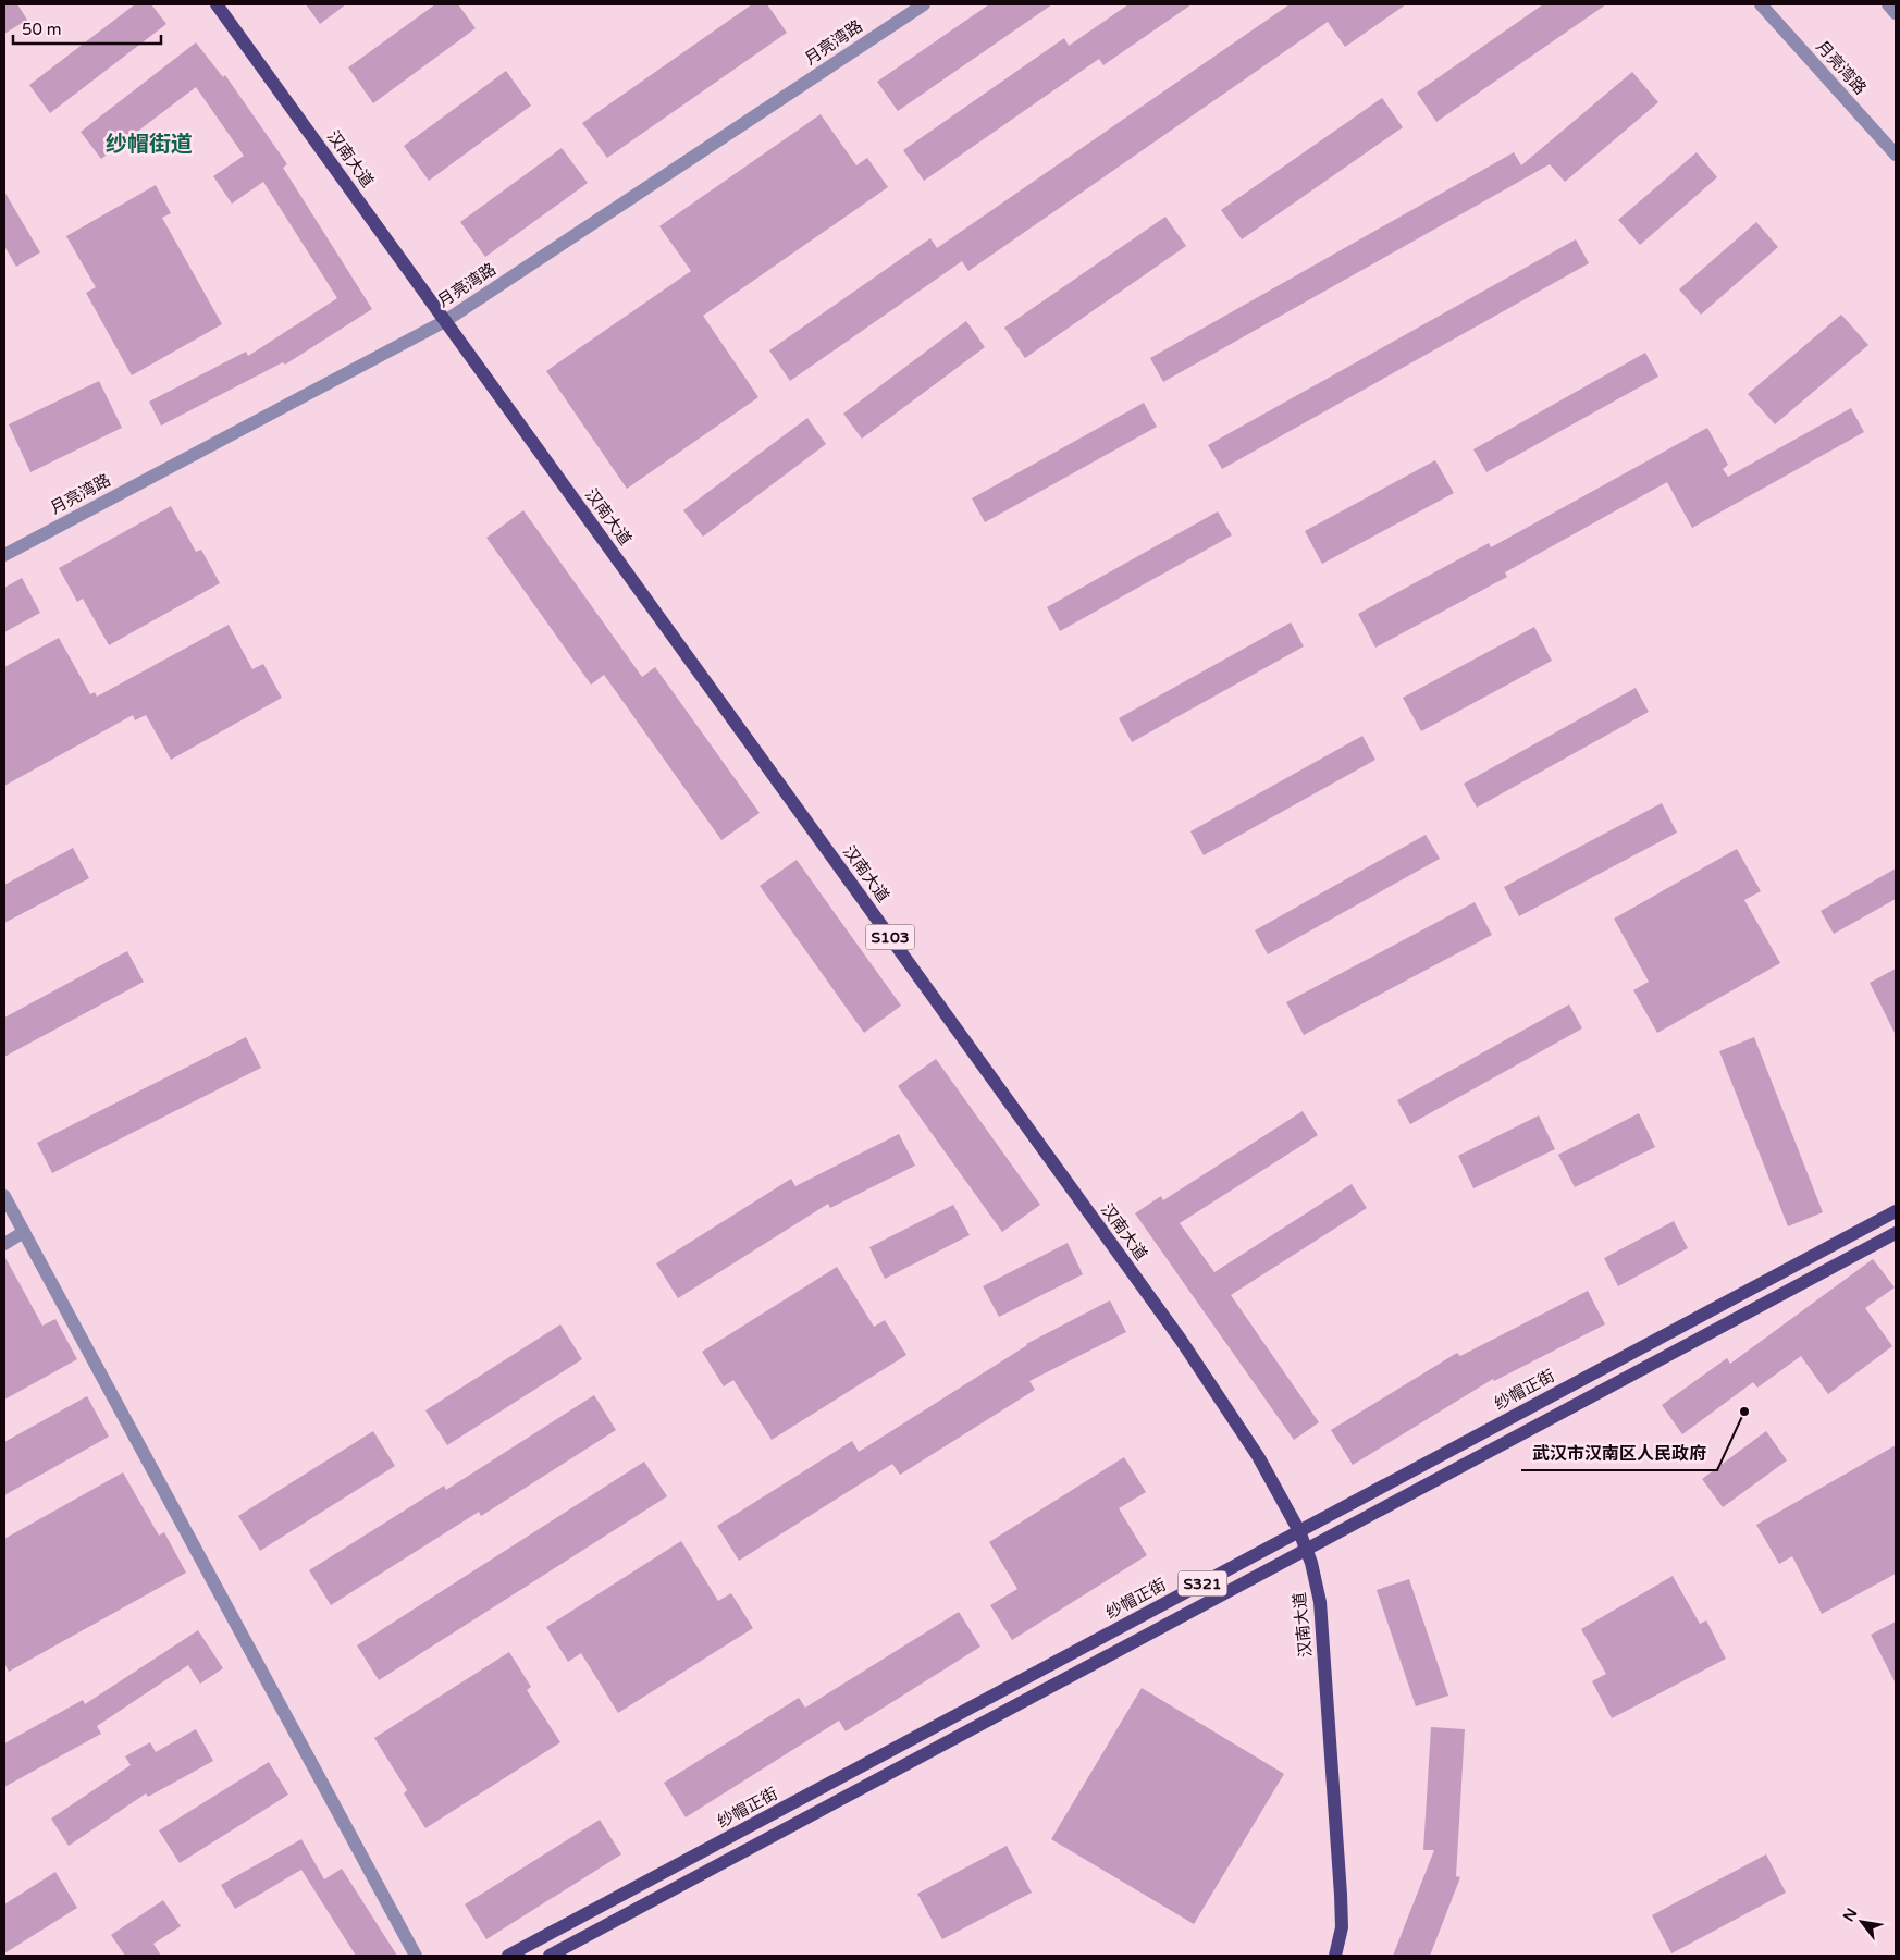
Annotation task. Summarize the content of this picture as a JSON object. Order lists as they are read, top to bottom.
{
  "streets": {
    "main road": [
      "汉南大道",
      "S103",
      "纱帽正街",
      "S321"
    ],
    "street": ["月亮湾路"]
  },
  "crossings": [
    ["月亮湾路", "汉南大道"],
    ["汉南大道", "纱帽正街"],
    ["汉南大道", "S321"]
  ],
  "districts": ["纱帽街道"],
  "places": ["武汉市汉南区人民政府"],
  "scale_bar": "50 m",
  "north": "top left"
}
